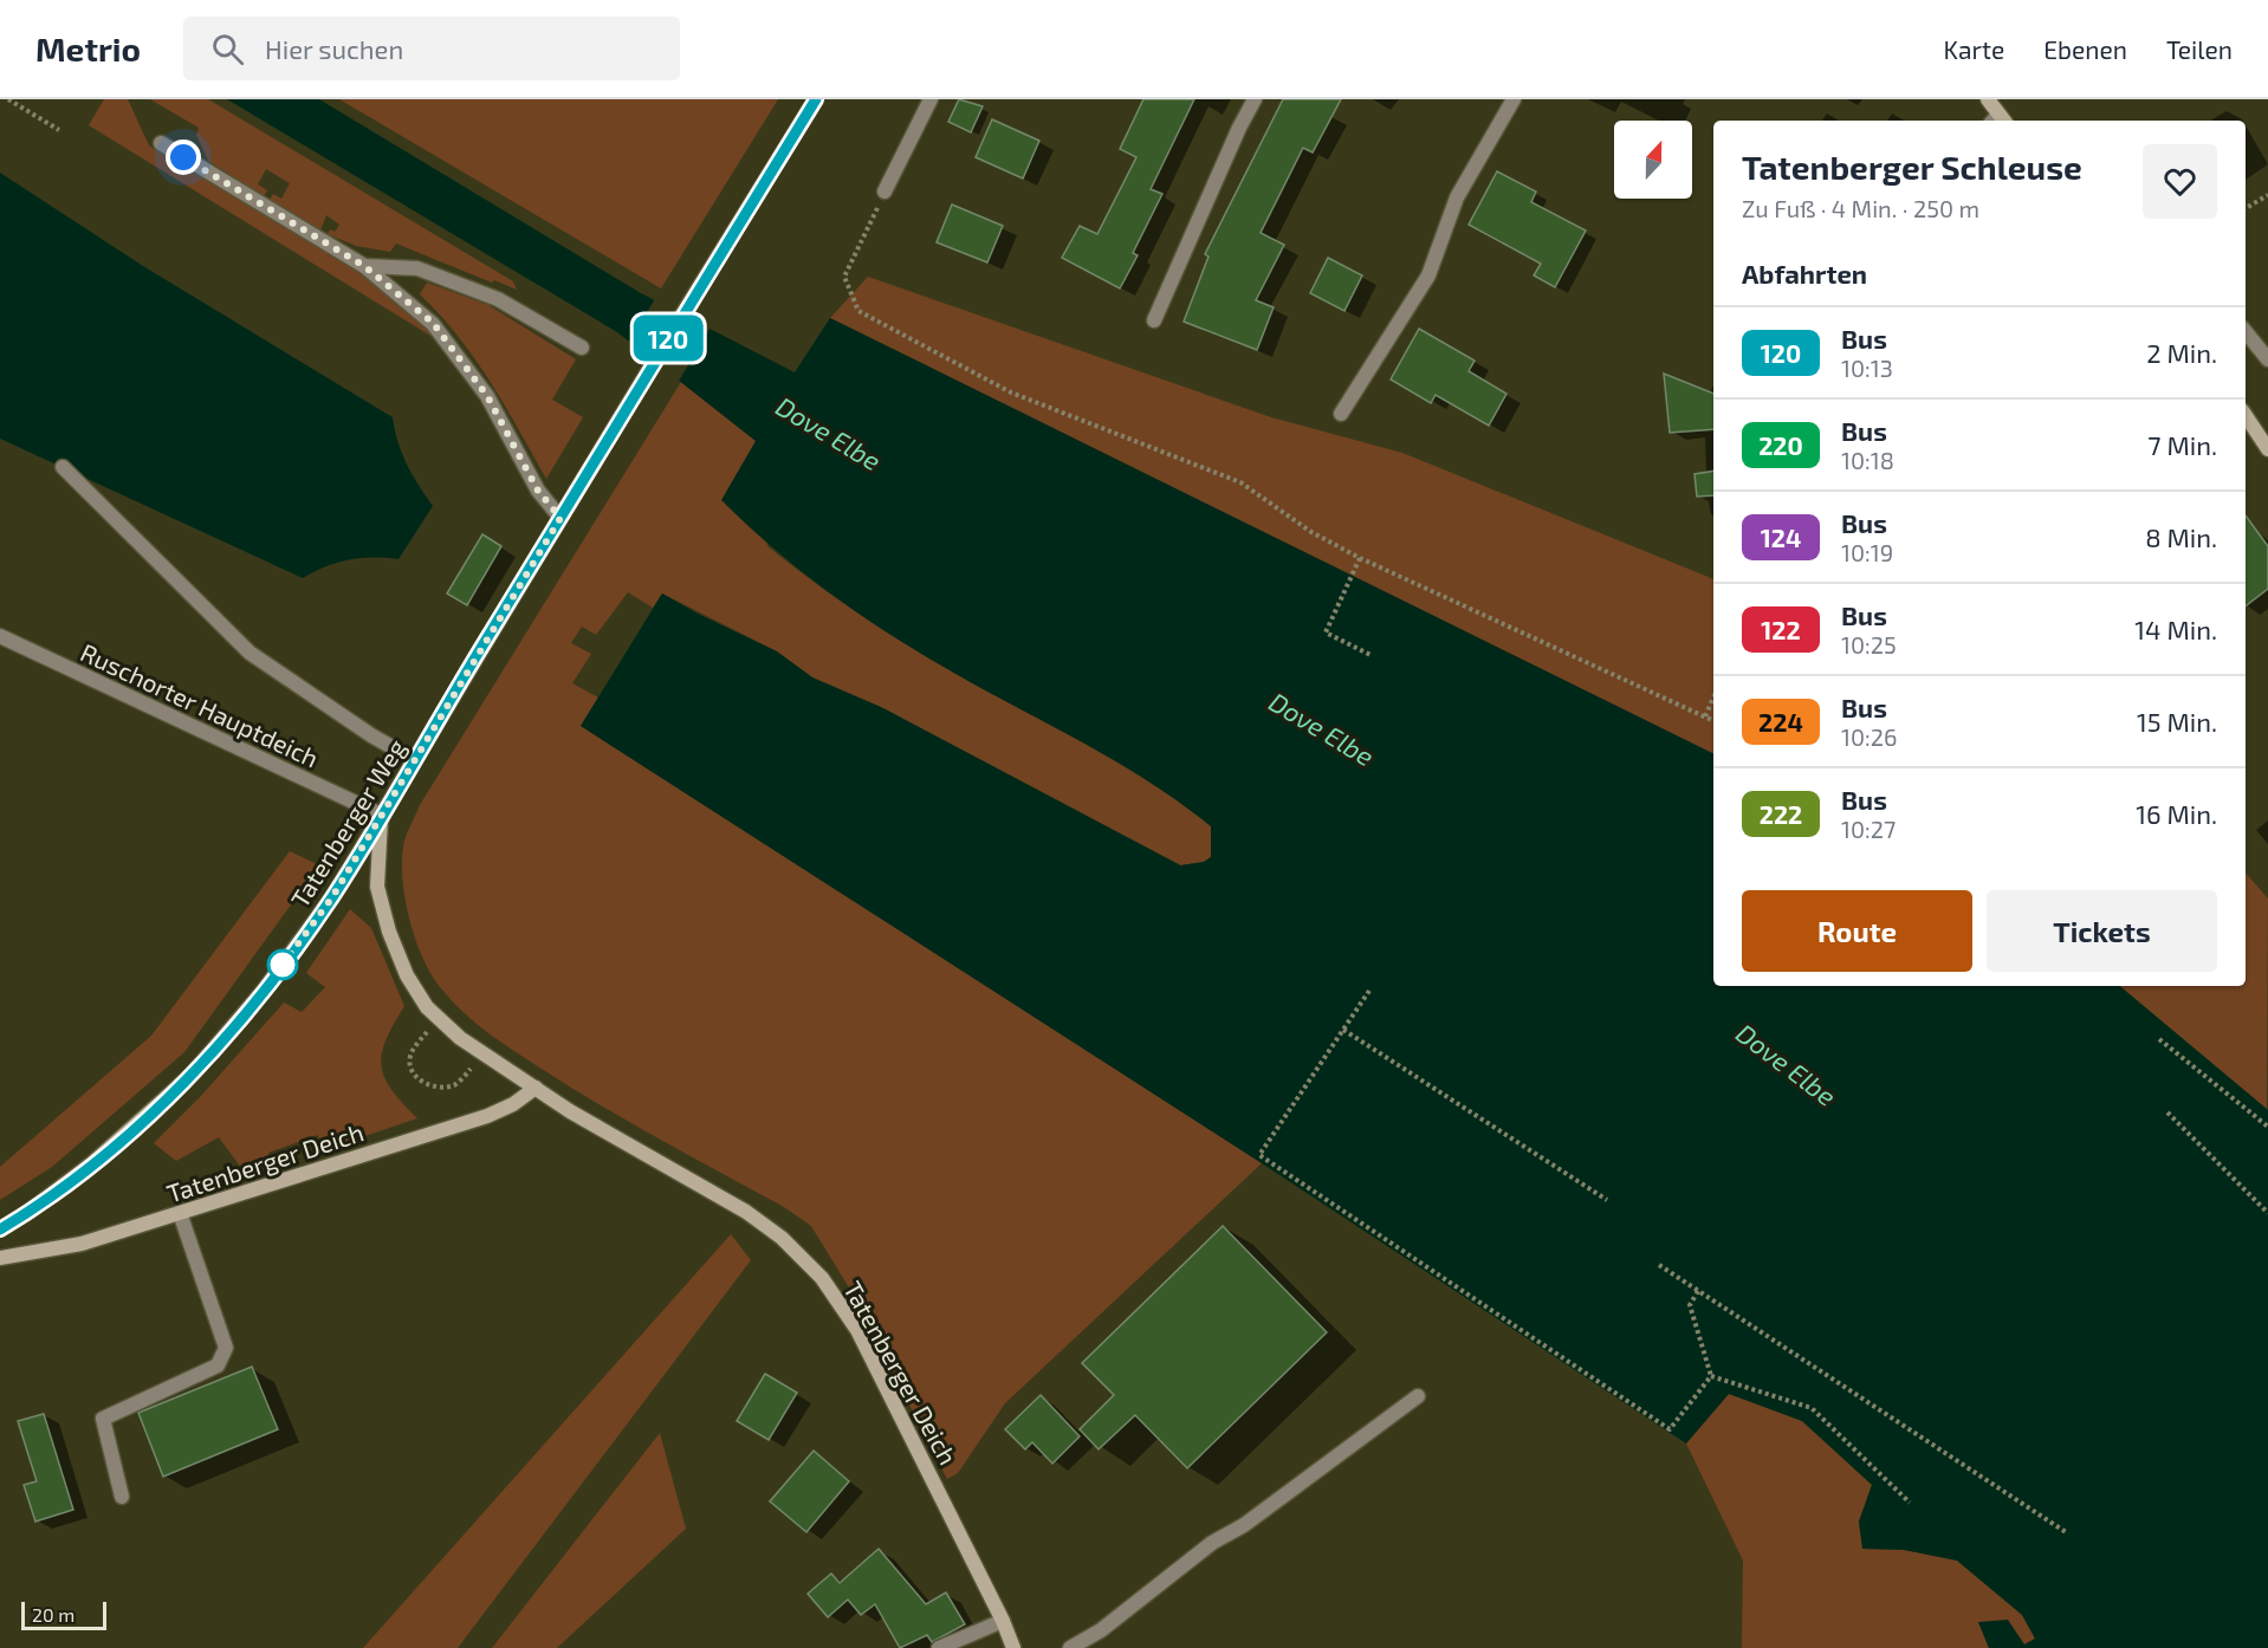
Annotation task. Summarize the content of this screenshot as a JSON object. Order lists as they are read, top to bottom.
{
  "streets": {
    "street": ["Ruschorter Hauptdeich", "Tatenberger Weg", "Tatenberger Deich"]
  },
  "crossings": [
    ["Ruschorter Hauptdeich", "Tatenberger Weg"],
    ["Ruschorter Hauptdeich", "Tatenberger Deich"],
    ["Tatenberger Weg", "Tatenberger Deich"]
  ],
  "water": ["Dove Elbe"],
  "lines": ["bus line 120"],
  "scale_bar": "20 m",
  "north": "top",
  "page": {
    "header": "Metrio",
    "search": "Hier suchen",
    "nav": ["Karte", "Ebenen", "Teilen"],
    "on_map": "120",
    "heading": [
      ["Tatenberger Schleuse", "Zu Fuß · 4 Min. · 250 m"],
      "Abfahrten"
    ],
    "list": [
      {
        "mark": "120",
        "name": "Bus",
        "note": "10:13",
        "value": "2 Min."
      },
      {
        "mark": "220",
        "name": "Bus",
        "note": "10:18",
        "value": "7 Min."
      },
      {
        "mark": "124",
        "name": "Bus",
        "note": "10:19",
        "value": "8 Min."
      },
      {
        "mark": "122",
        "name": "Bus",
        "note": "10:25",
        "value": "14 Min."
      },
      {
        "mark": "224",
        "name": "Bus",
        "note": "10:26",
        "value": "15 Min."
      },
      {
        "mark": "222",
        "name": "Bus",
        "note": "10:27",
        "value": "16 Min."
      }
    ],
    "buttons": ["Route", "Tickets"],
    "scale": "20 m"
  }
}
